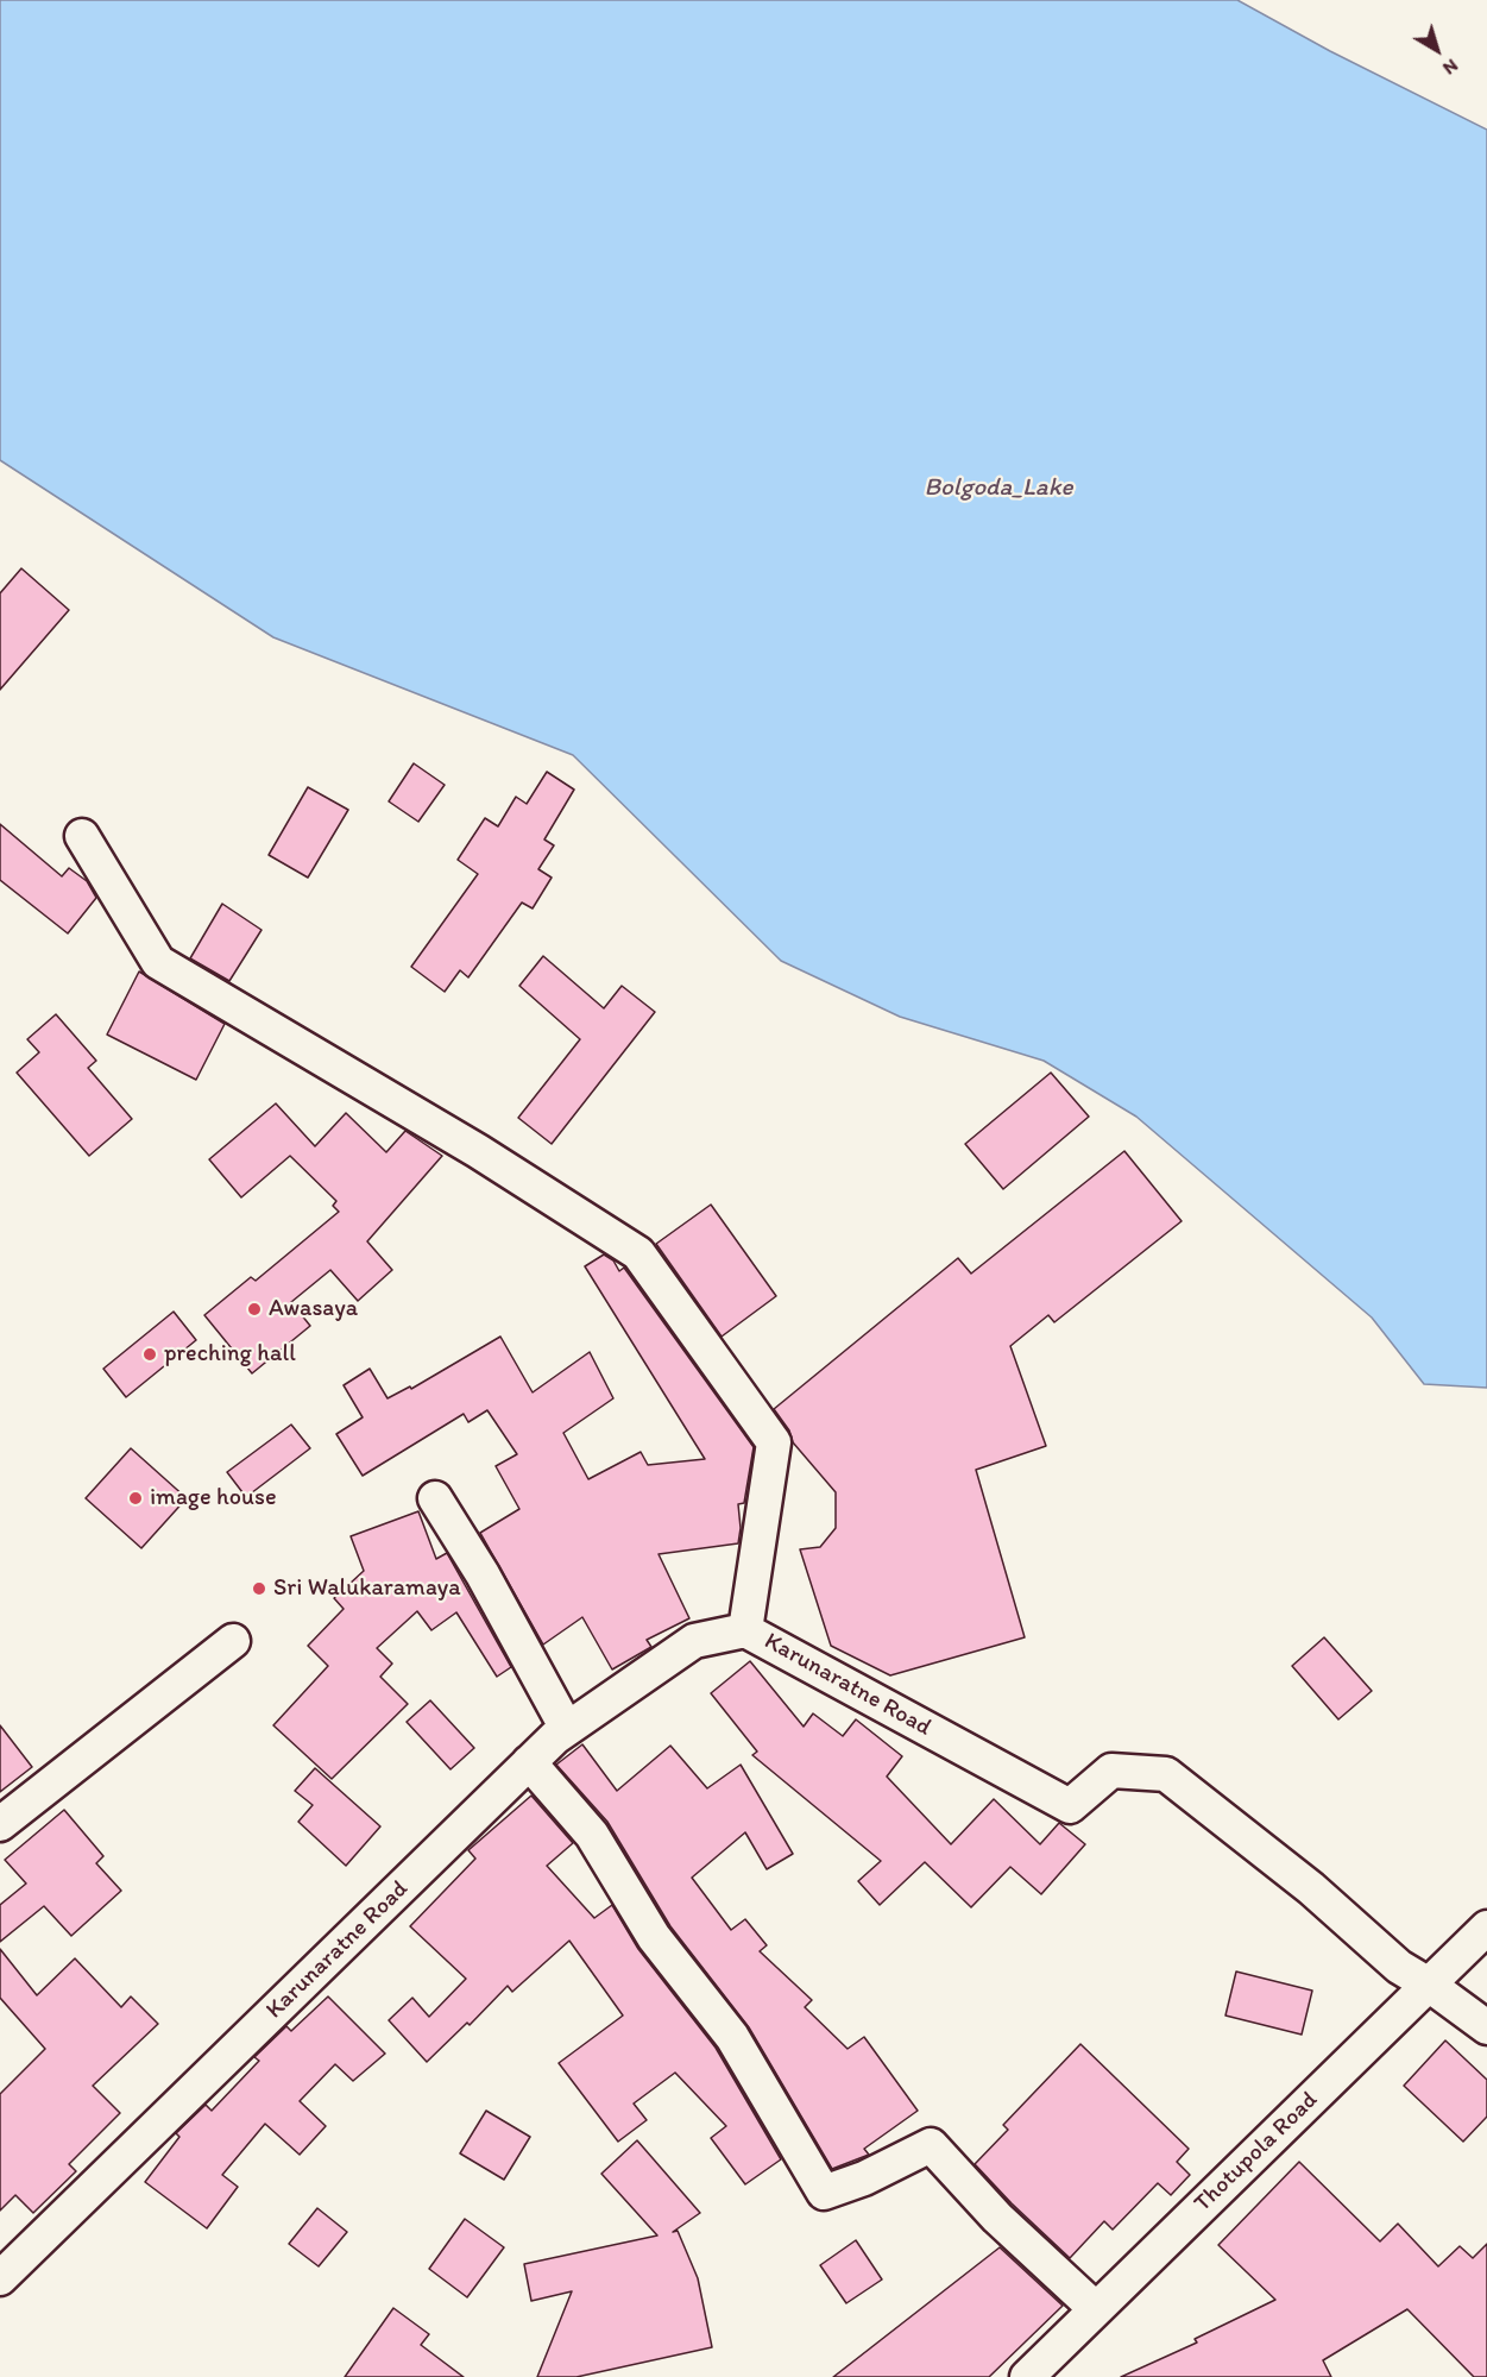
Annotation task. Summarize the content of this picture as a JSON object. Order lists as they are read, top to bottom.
{
  "streets": {
    "street": ["Karunaratne Road", "Thotupola Road"]
  },
  "crossings": [
    ["Karunaratne Road", "Thotupola Road"]
  ],
  "water": ["Bolgoda_Lake"],
  "places": [
    "Awasaya",
    "preching hall",
    "image house",
    "Sri Walukaramaya"
  ],
  "north": "bottom right"
}
